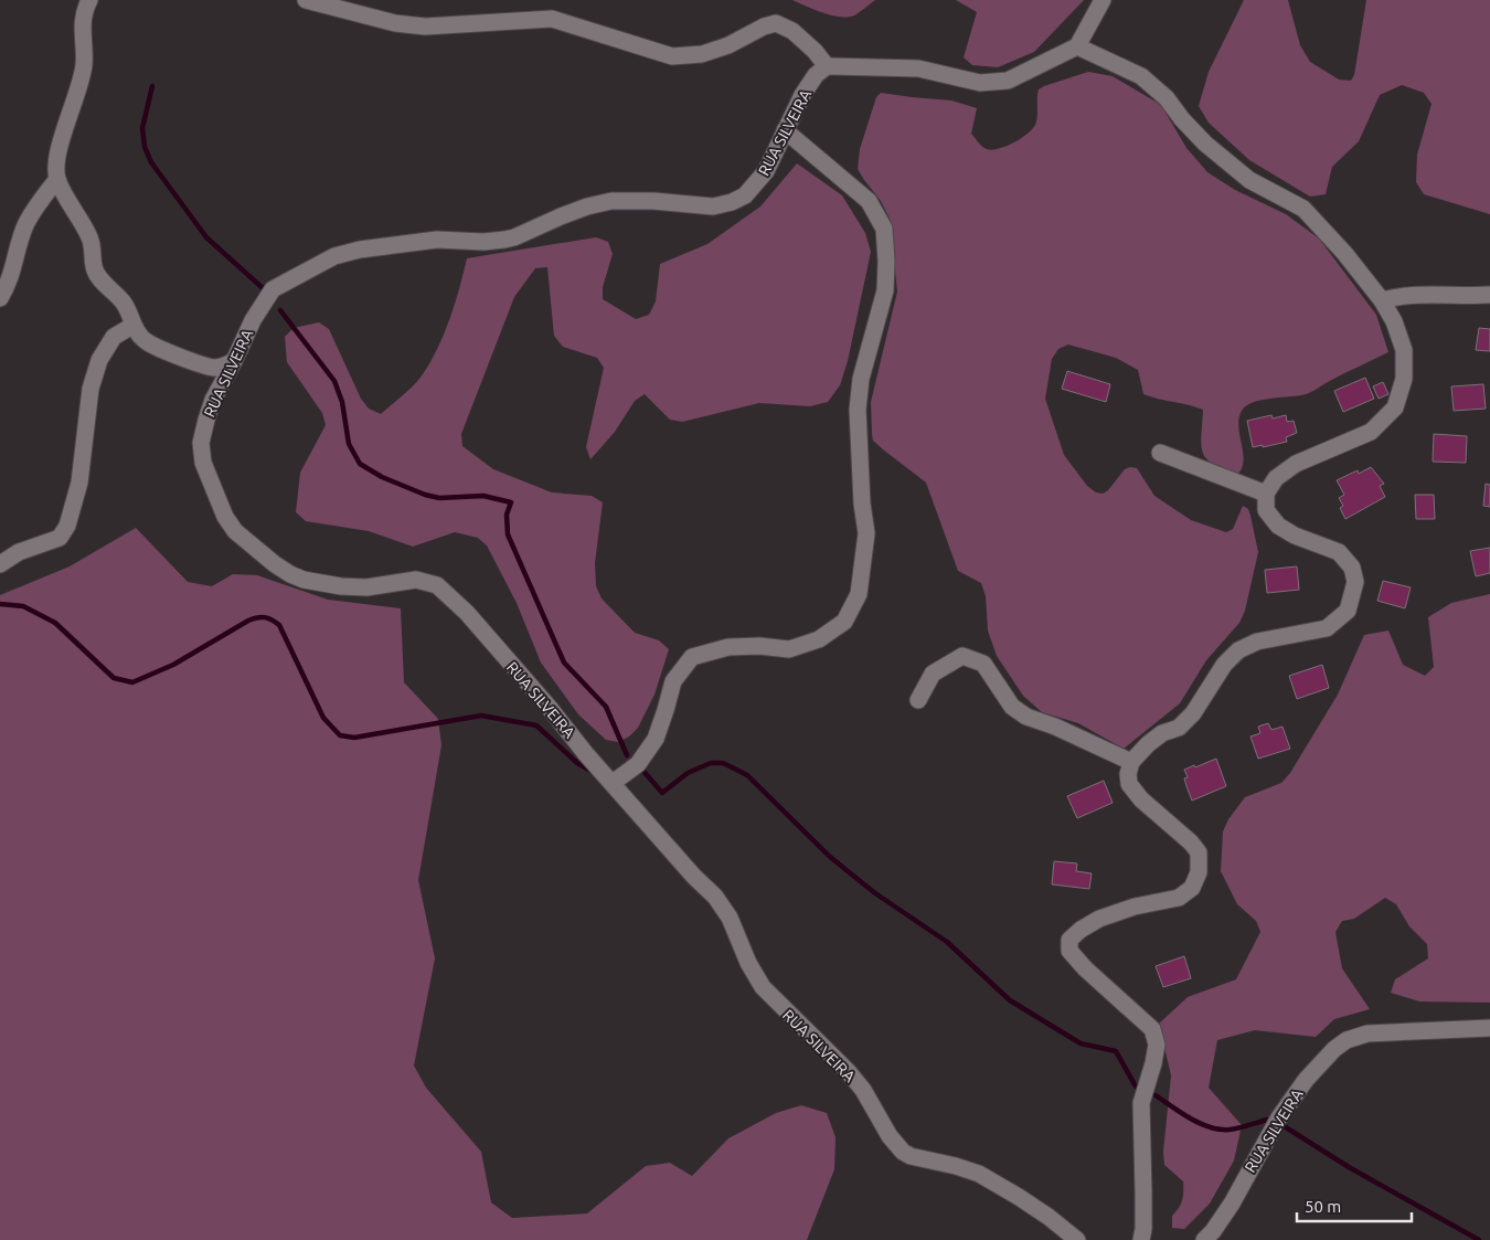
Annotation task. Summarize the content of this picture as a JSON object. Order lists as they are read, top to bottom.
{
  "streets": {
    "street": ["RUA SILVEIRA"]
  },
  "scale_bar": "50 m"
}
